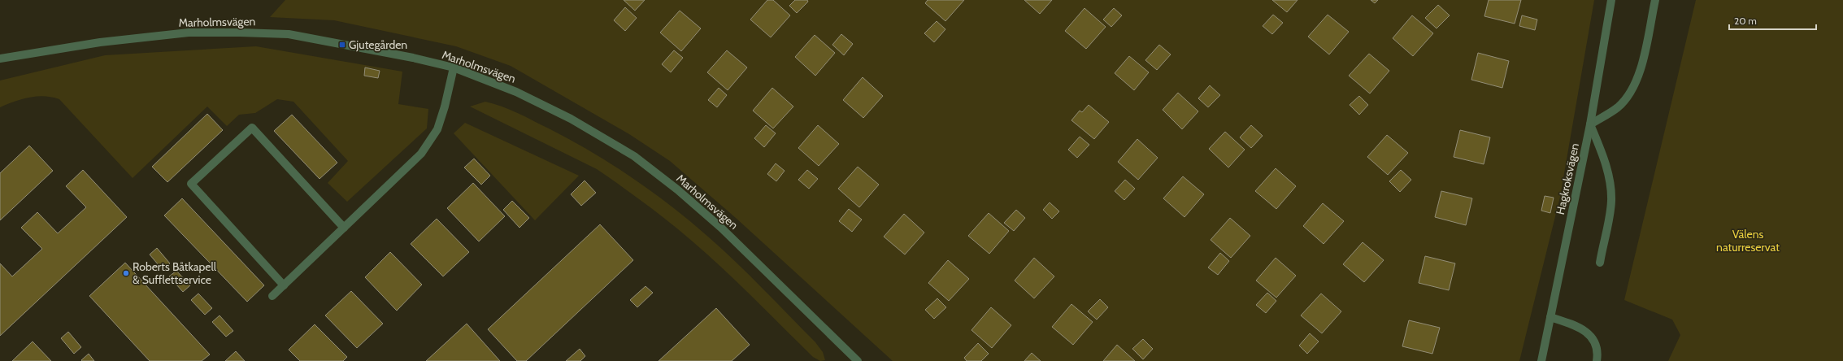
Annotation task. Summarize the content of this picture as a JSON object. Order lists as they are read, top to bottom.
{
  "streets": {
    "street": ["Marholmsvägen", "Hagkroksvägen"]
  },
  "parks": ["Välens naturreservat"],
  "places": {
    "transit": ["Gjutegården"],
    "other": ["Roberts Båtkapell & Sufflettservice"]
  },
  "scale_bar": "20 m"
}
